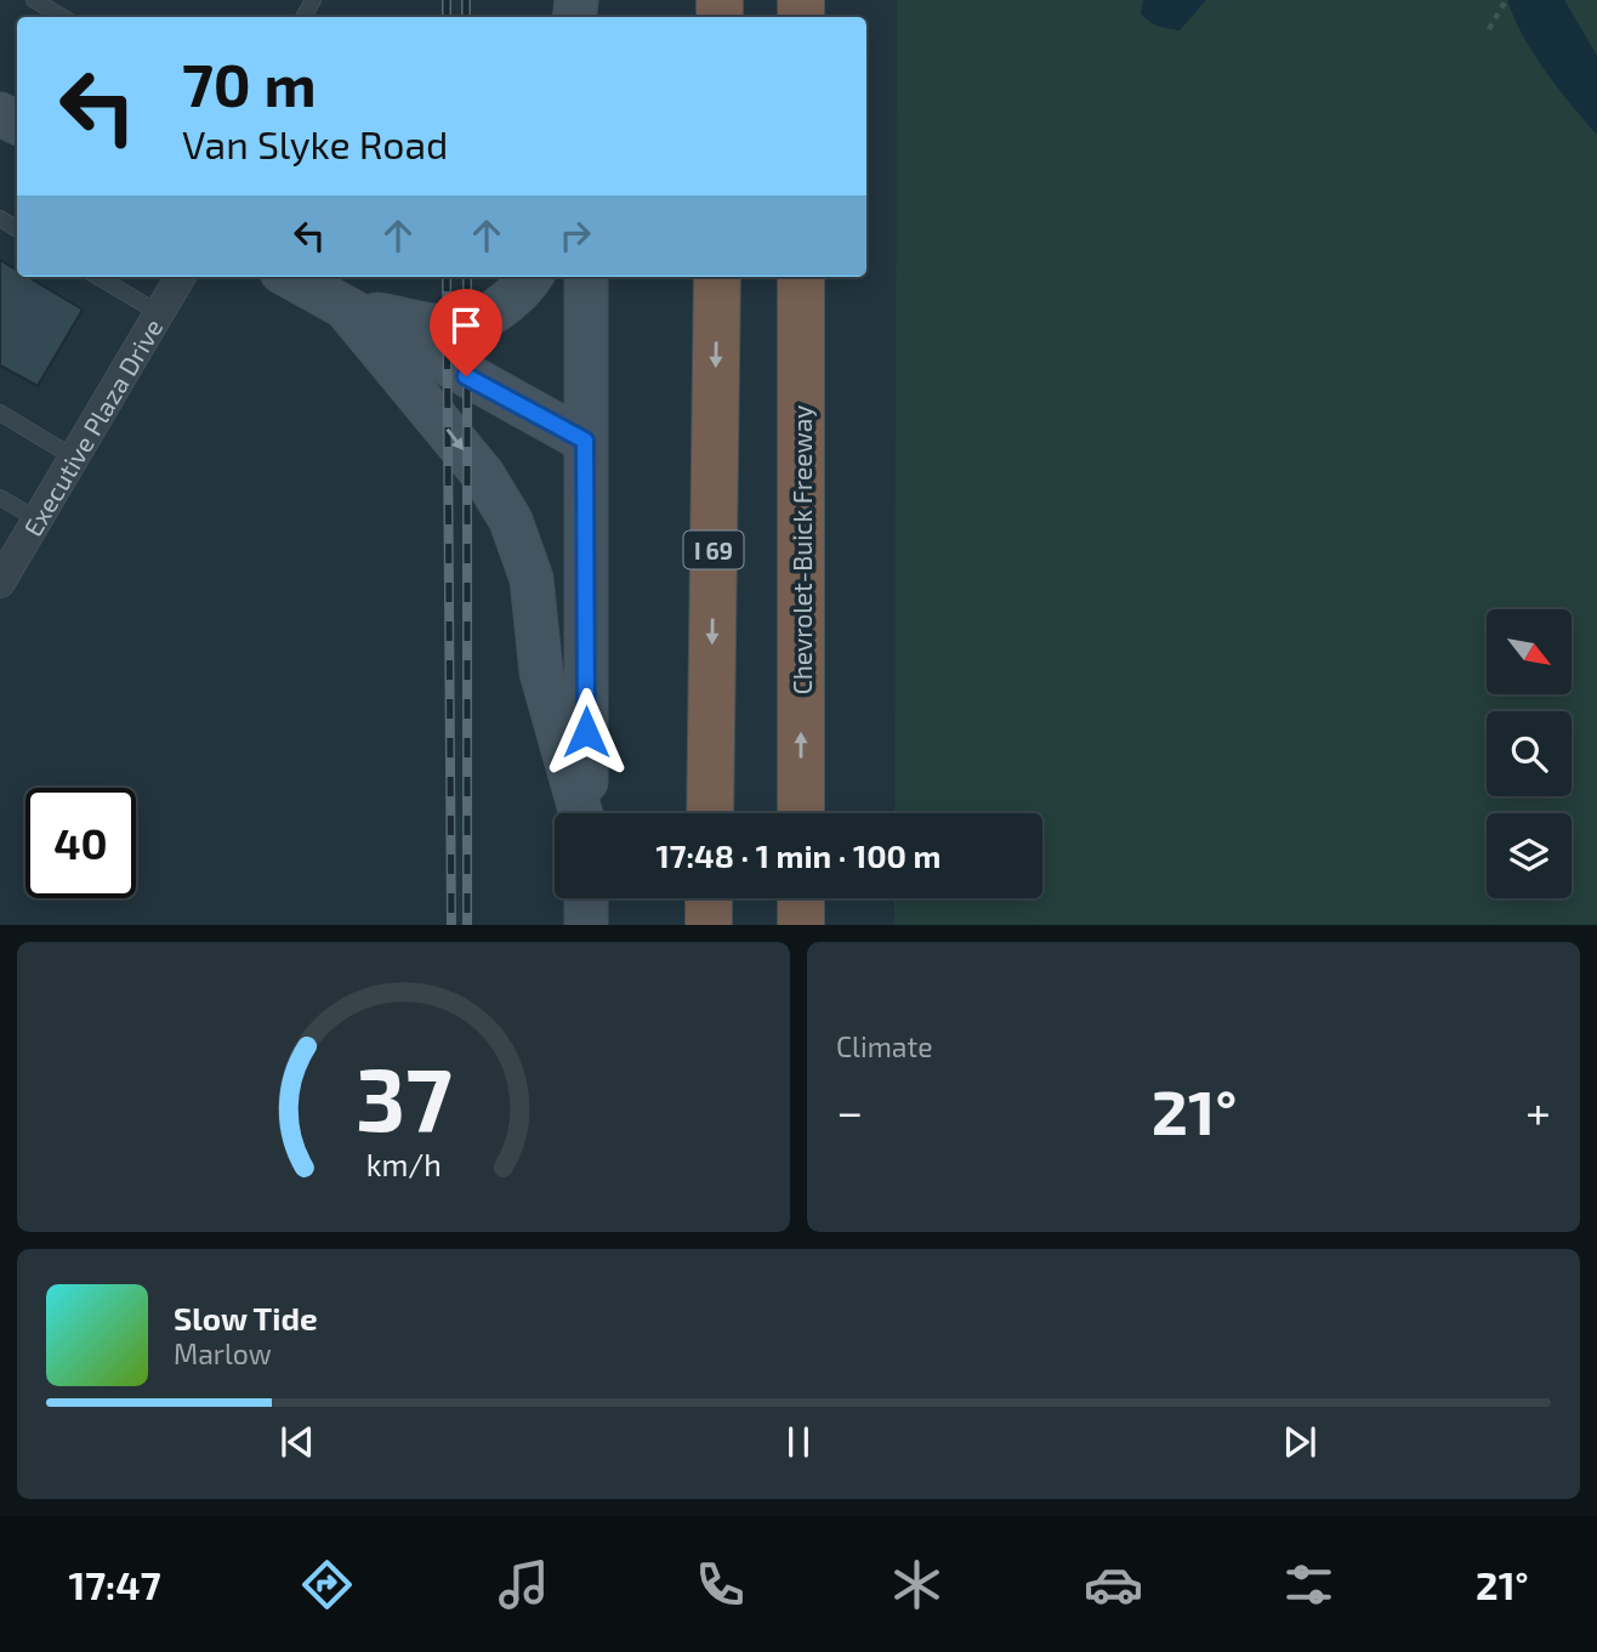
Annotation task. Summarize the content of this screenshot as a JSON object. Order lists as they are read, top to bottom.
{
  "streets": {
    "highway": ["I 69", "Chevrolet-Buick Freeway"],
    "street": ["Executive Plaza Drive"]
  },
  "north": "bottom right",
  "page": {
    "turn": ["70 m", "Van Slyke Road"],
    "limit": "40",
    "trip": "17:48 · 1 min · 100 m",
    "tile": "Climate",
    "heat": ["−", "21°", "+"],
    "song": ["Slow Tide", "Marlow"],
    "tabs": ["17:47", "21°"],
    "gauge": ["37", "km/h"]
  }
}
